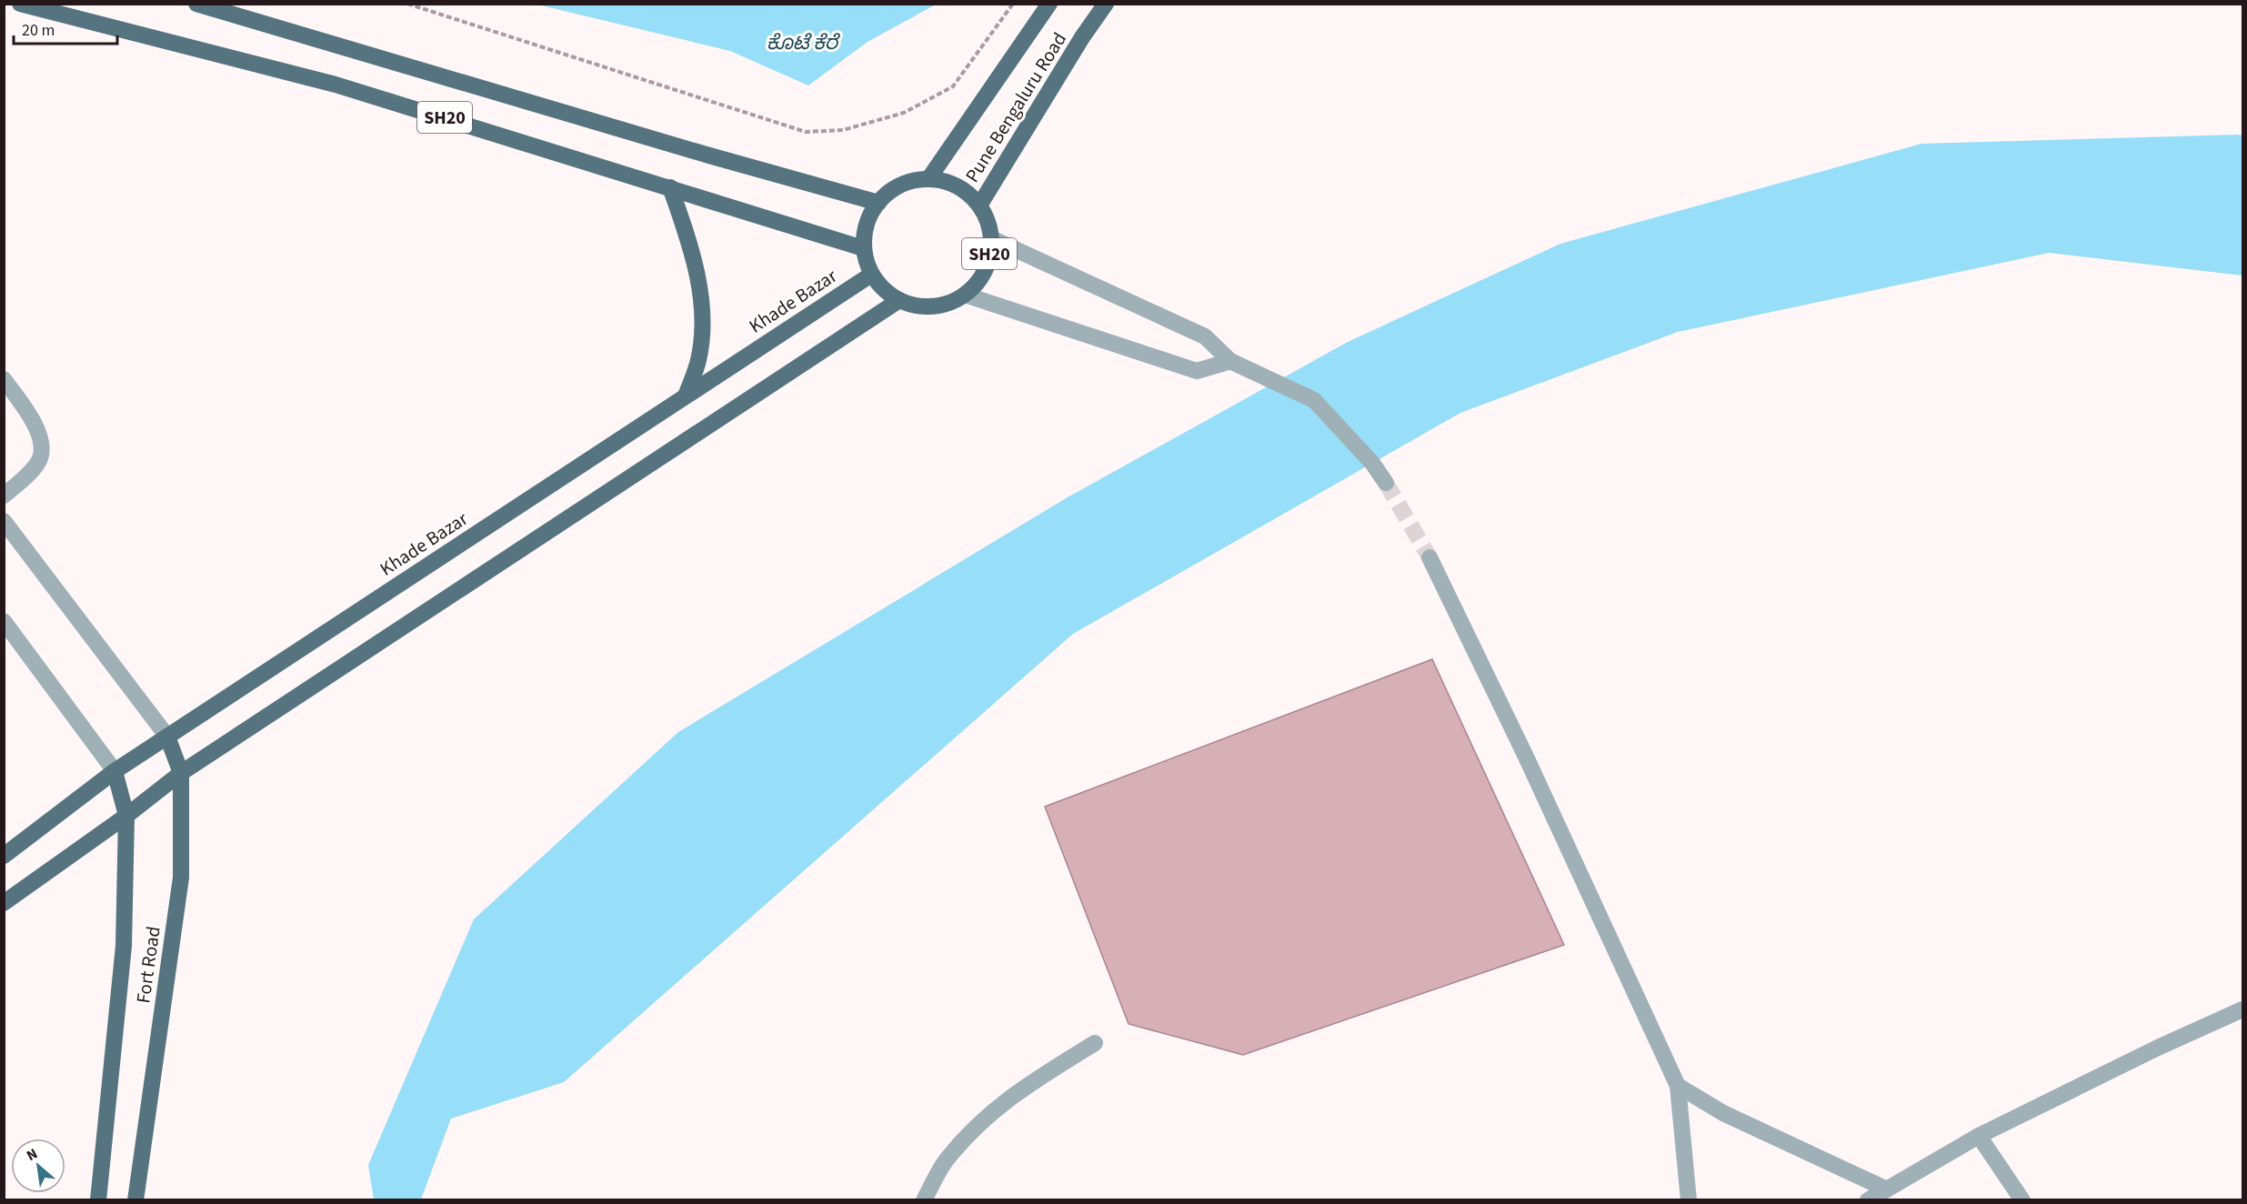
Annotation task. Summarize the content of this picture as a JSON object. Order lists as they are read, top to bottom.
{
  "streets": {
    "main road": [
      "Pune Bengaluru Road",
      "SH20",
      "Khade Bazar",
      "Fort Road"
    ]
  },
  "crossings": [
    ["Pune Bengaluru Road", "SH20"],
    ["Pune Bengaluru Road", "Khade Bazar"],
    ["SH20", "Khade Bazar"],
    ["Khade Bazar", "Fort Road"]
  ],
  "water": ["ಕೊಟೆ ಕೆರೆ"],
  "scale_bar": "20 m",
  "north": "top left"
}
